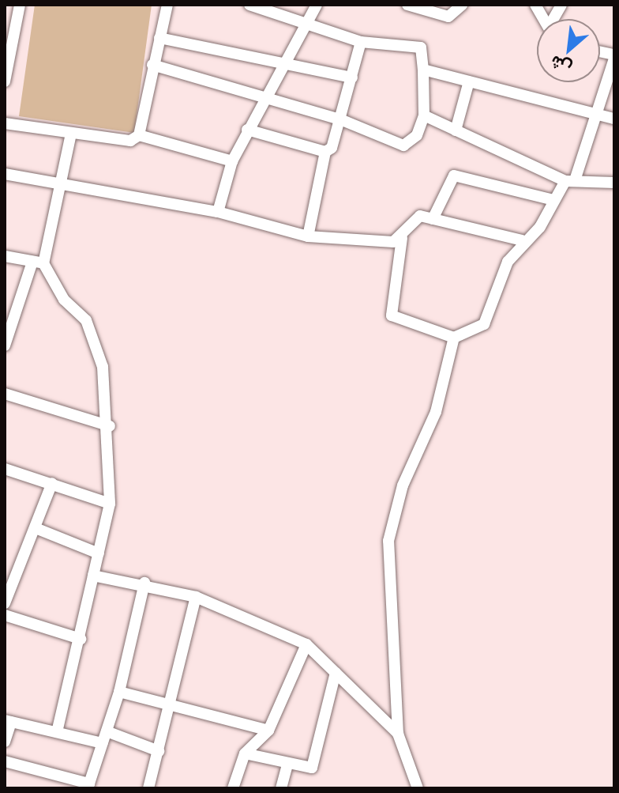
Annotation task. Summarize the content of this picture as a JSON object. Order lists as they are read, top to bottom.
{
  "north": "bottom left"
}
